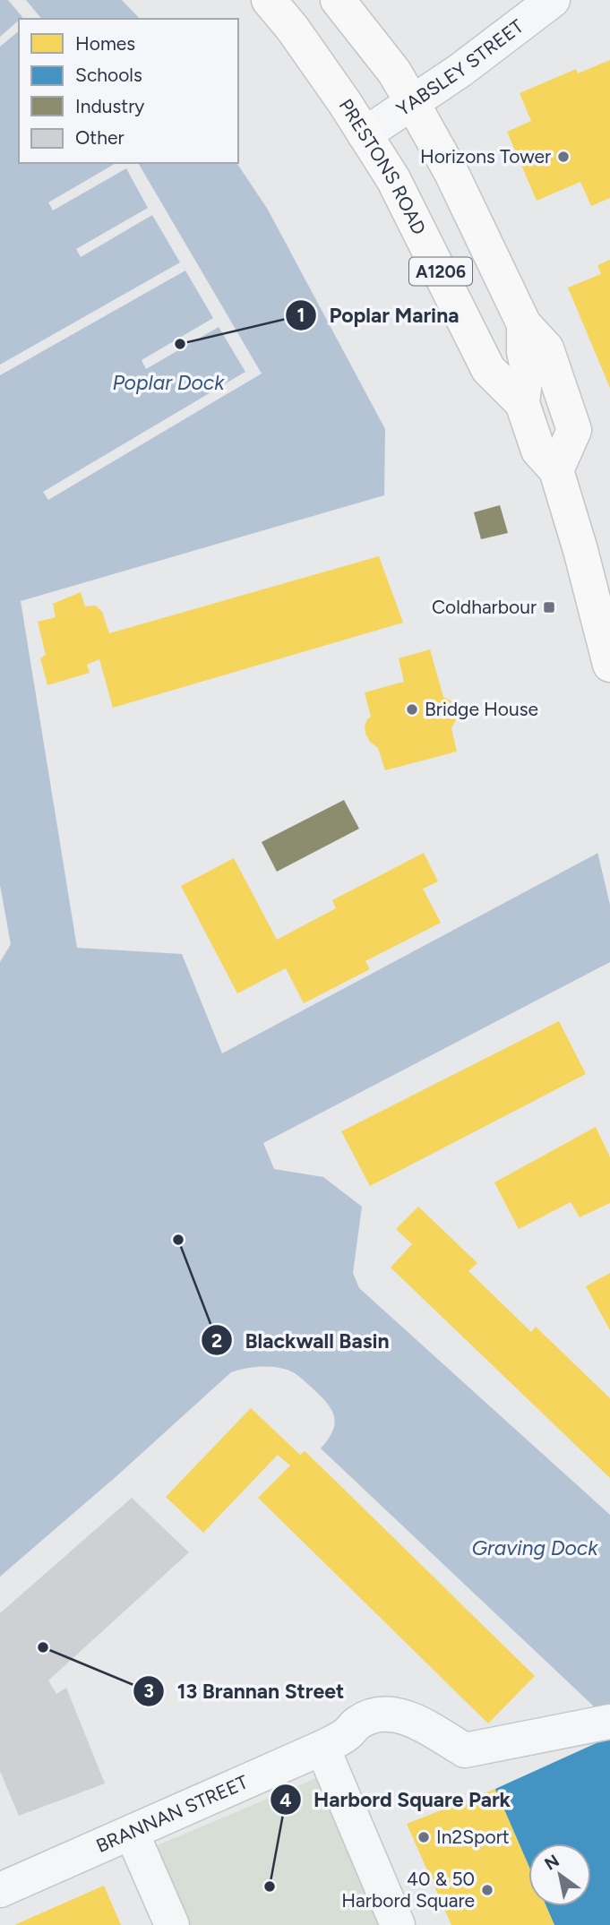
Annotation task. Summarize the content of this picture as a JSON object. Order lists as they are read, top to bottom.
{
  "streets": {
    "main road": ["PRESTONS ROAD", "A1206"],
    "street": ["YABSLEY STREET", "BRANNAN STREET"]
  },
  "crossings": [
    ["YABSLEY STREET", "PRESTONS ROAD"]
  ],
  "water": ["Poplar Dock", "Graving Dock"],
  "places": {
    "other": [
      "Horizons Tower",
      "Poplar Marina",
      "Bridge House",
      "Blackwall Basin",
      "13 Brannan Street",
      "In2Sport",
      "Harbord Square Park",
      "40 & 50 Harbord Square"
    ],
    "transit": ["Coldharbour"]
  },
  "legend": [
    "Homes",
    "Schools",
    "Industry",
    "Other"
  ],
  "north": "top left"
}
